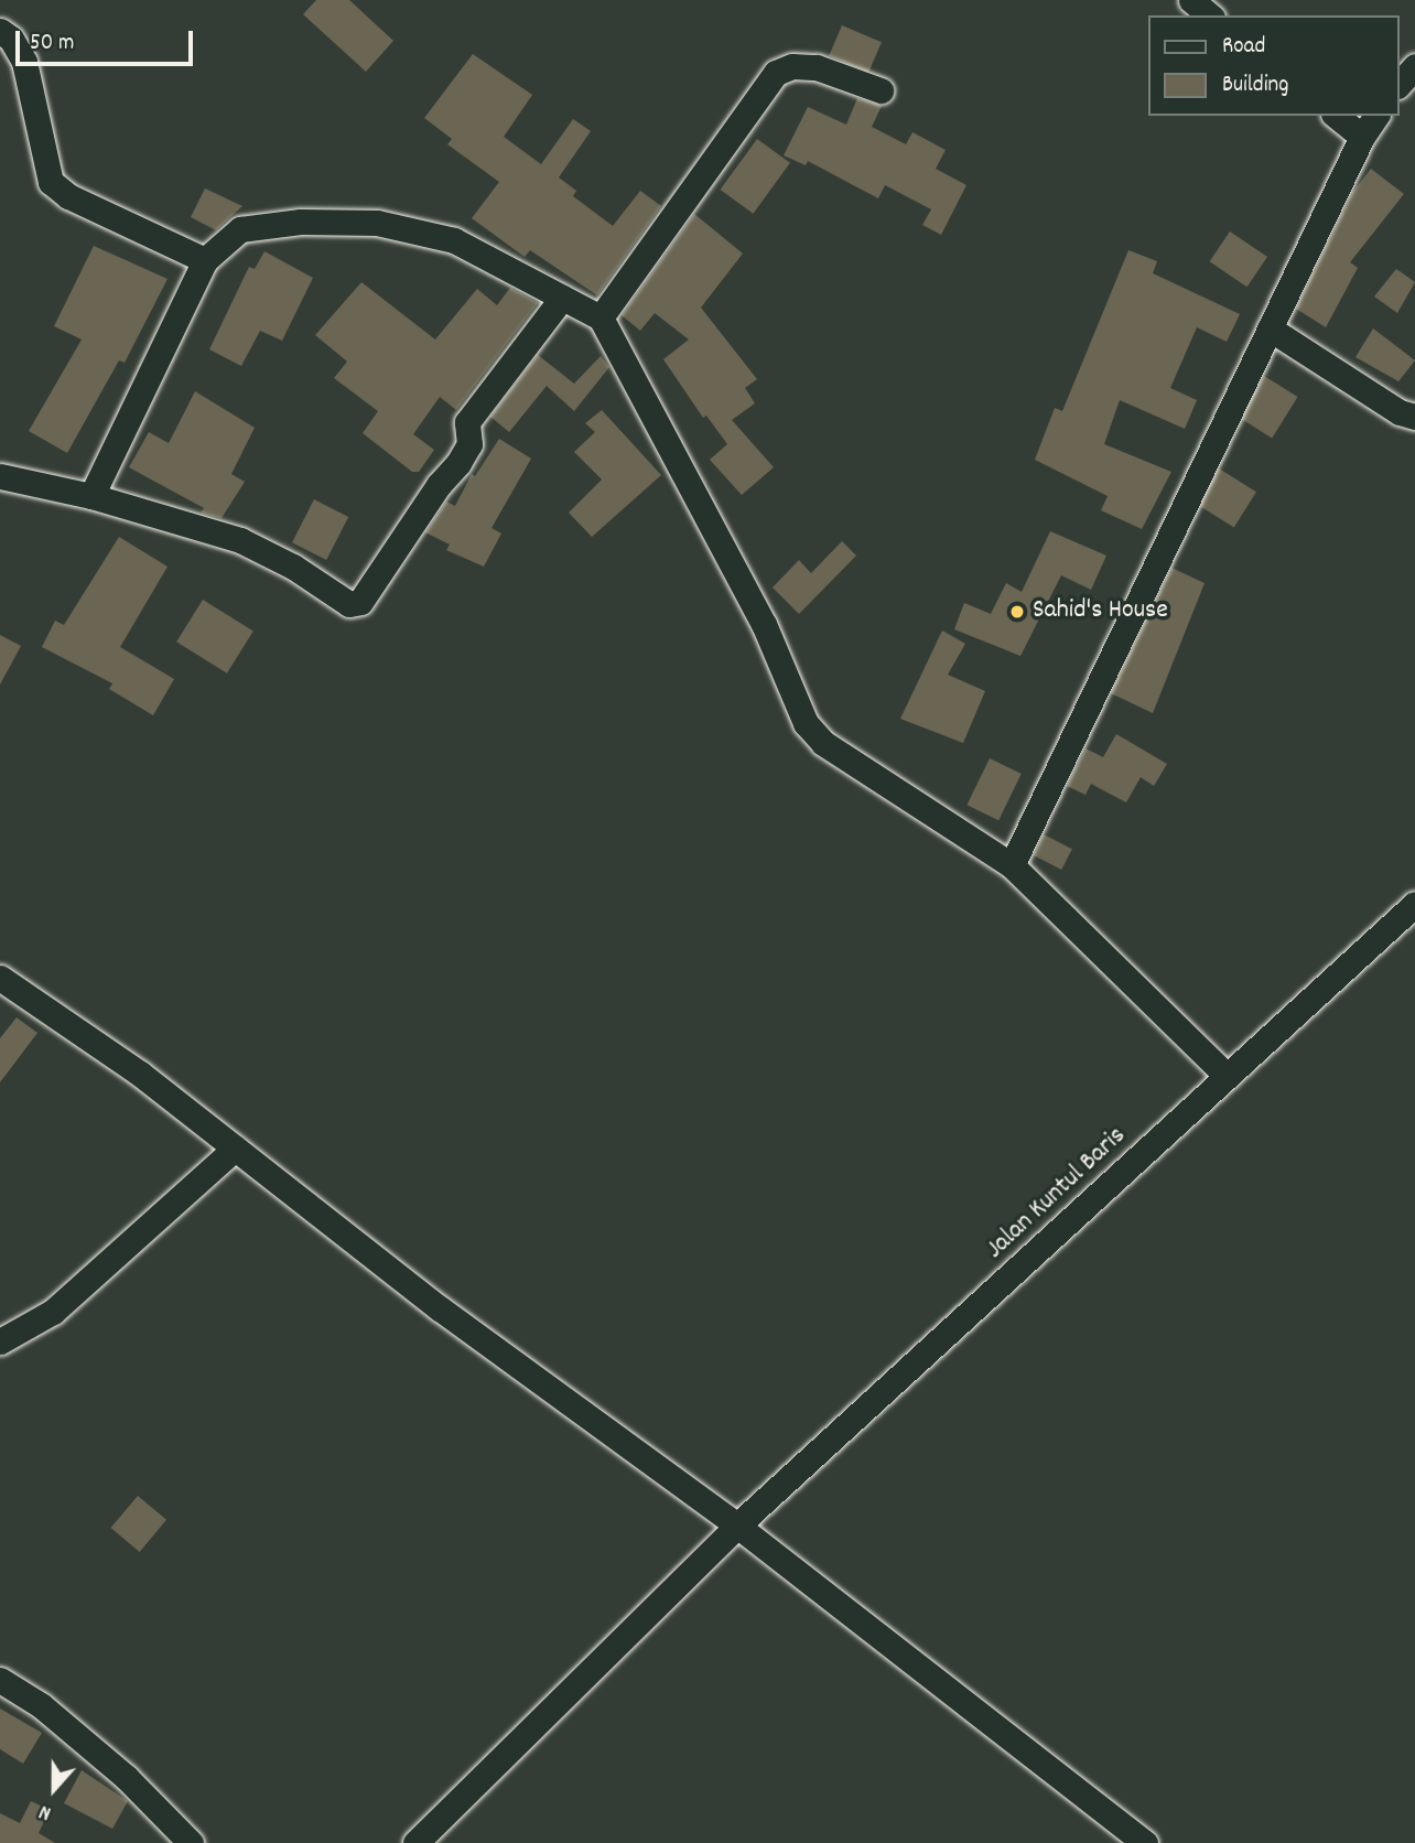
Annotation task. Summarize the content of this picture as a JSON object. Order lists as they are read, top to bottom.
{
  "streets": {
    "street": ["Jalan Kuntul Baris"]
  },
  "places": ["Sahid's House"],
  "legend": ["Road", "Building"],
  "scale_bar": "50 m",
  "north": "bottom"
}
